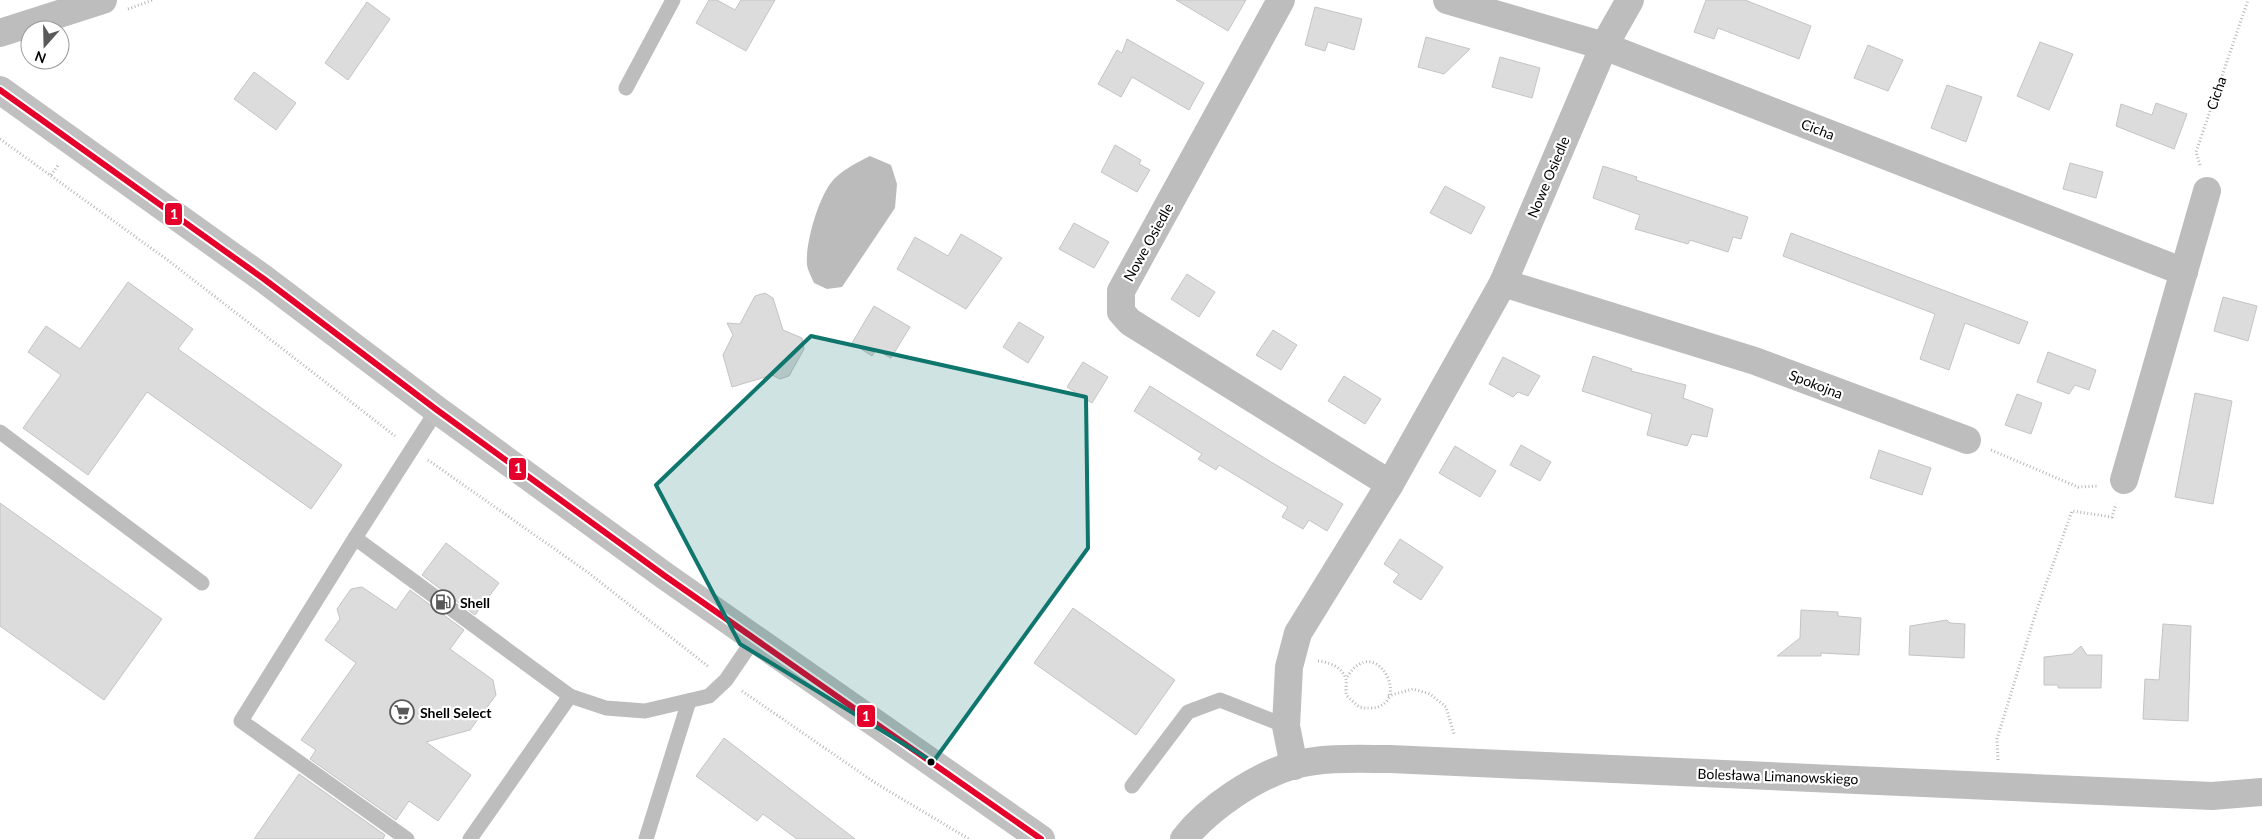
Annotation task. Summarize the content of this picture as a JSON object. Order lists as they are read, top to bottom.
{
  "streets": {
    "street": [
      "Cicha",
      "Nowe Osiedle",
      "Spokojna",
      "Bolesława Limanowskiego"
    ]
  },
  "crossings": [
    ["Cicha", "Nowe Osiedle"],
    ["Nowe Osiedle", "Spokojna"],
    ["Nowe Osiedle", "Bolesława Limanowskiego"]
  ],
  "places": {
    "fuel station": ["Shell"],
    "supermarket": ["Shell Select"]
  },
  "lines": ["transit line 1"],
  "north": "bottom"
}
